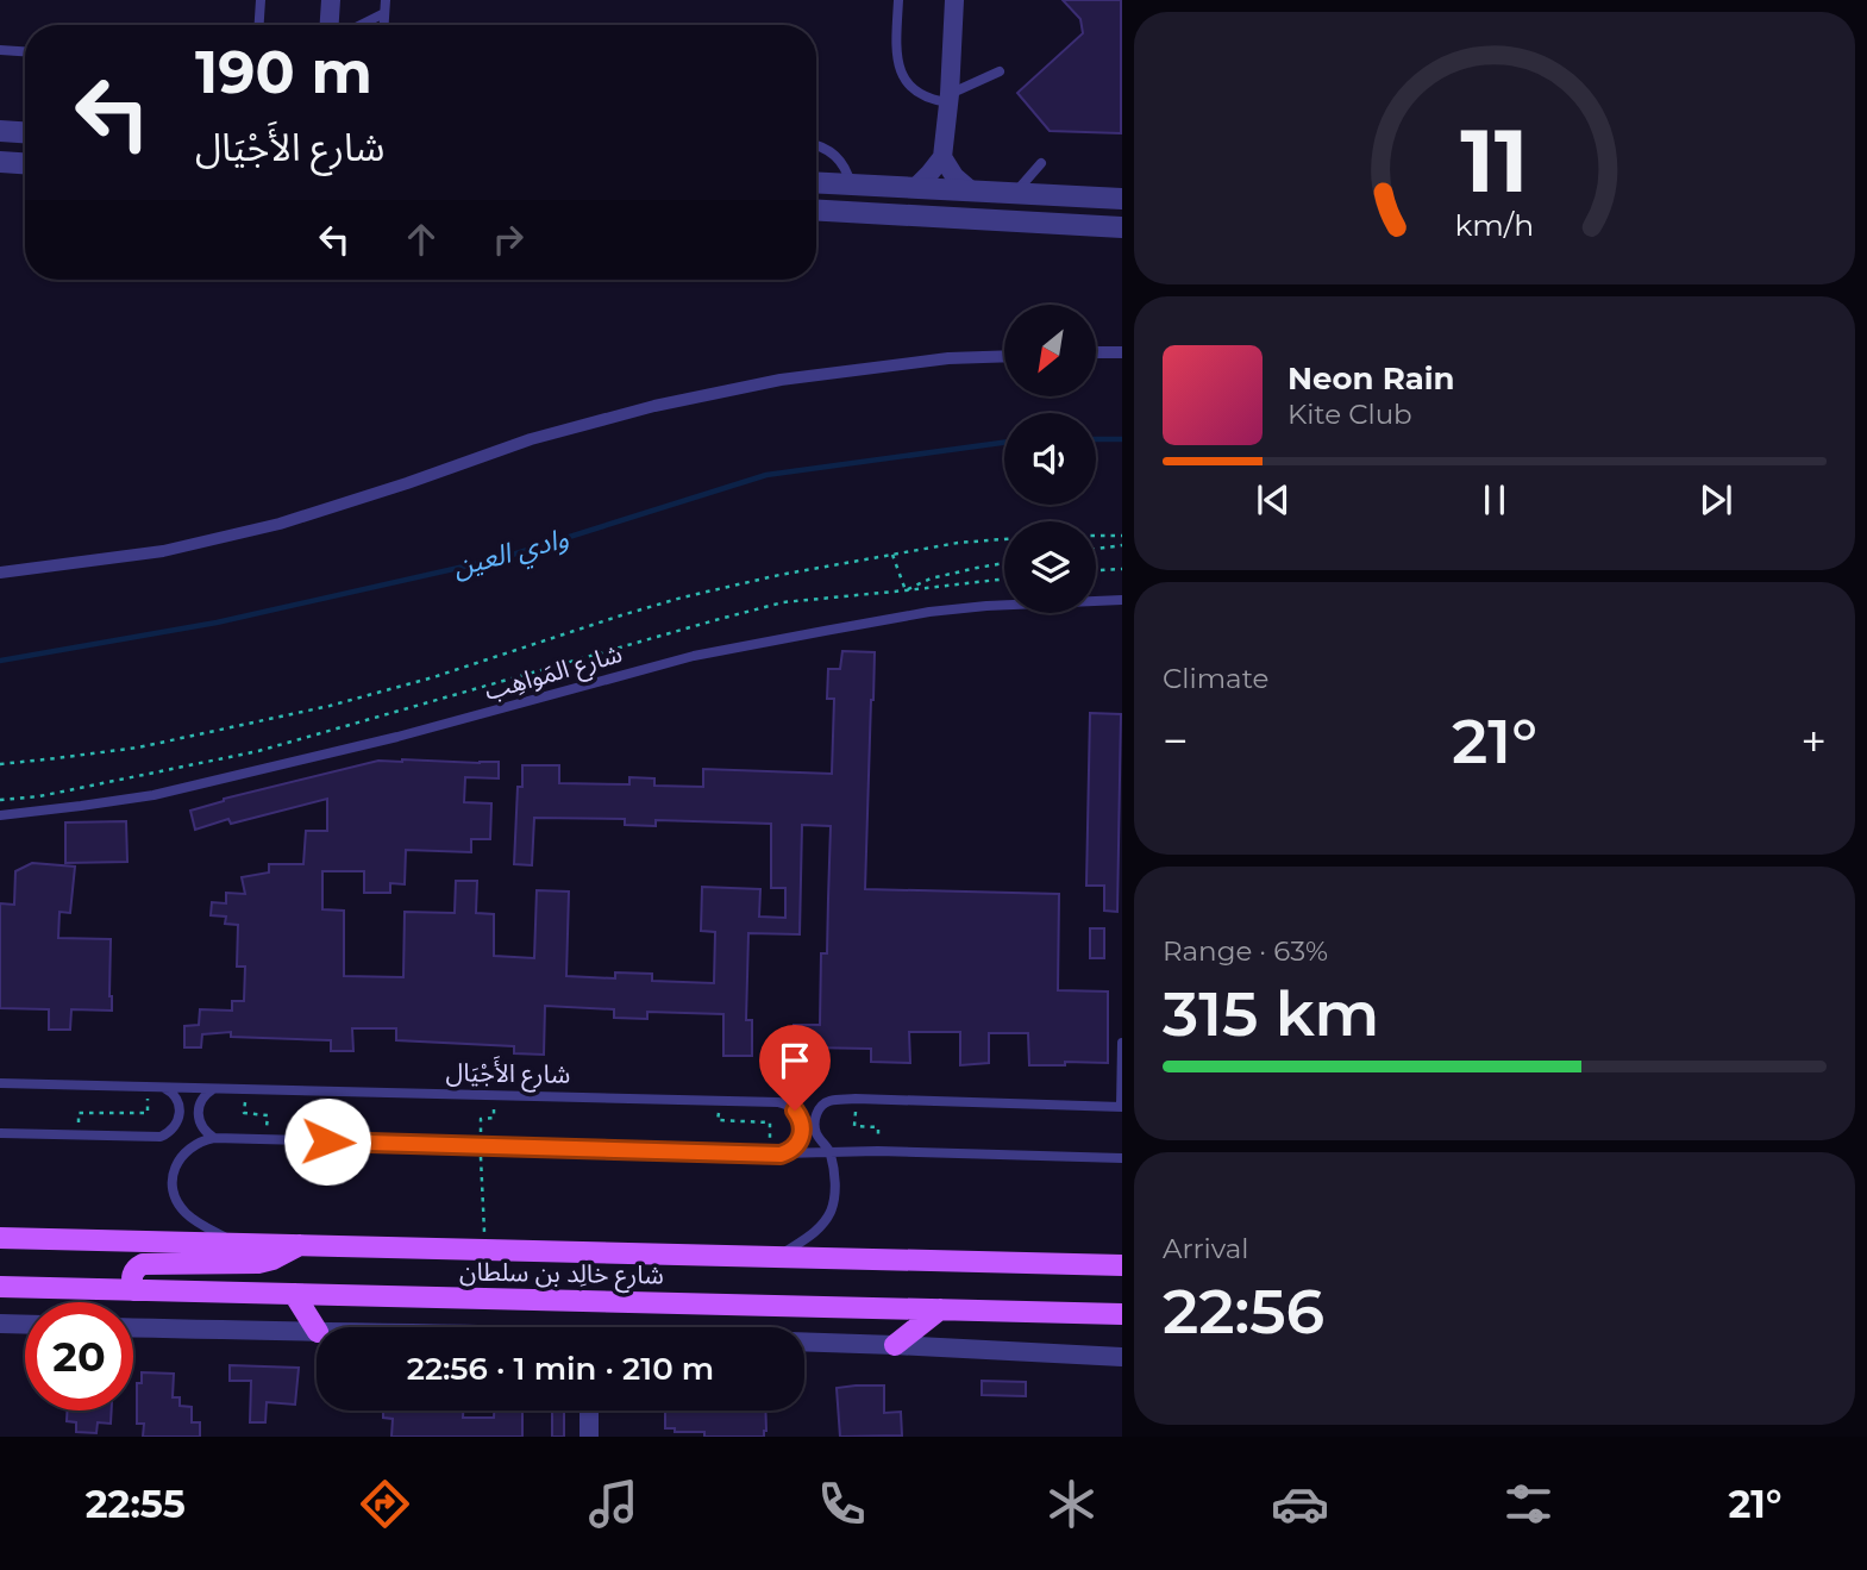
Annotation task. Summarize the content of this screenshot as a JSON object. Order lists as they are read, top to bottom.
{
  "streets": {
    "main road": ["شارع خالِد بن سلطان"],
    "lane": ["شارع المَواهِب", "شارع الأَجْيَال"]
  },
  "water": ["وادي العين"],
  "north": "bottom left",
  "page": {
    "turn": ["190 m", "شارع الأَجْيَال"],
    "song": ["Neon Rain", "Kite Club"],
    "tile": [
      "Climate",
      ["Range · 63%", "315 km"],
      ["Arrival", "22:56"]
    ],
    "heat": ["−", "21°", "+"],
    "limit": "20",
    "trip": "22:56 · 1 min · 210 m",
    "tabs": ["22:55", "21°"],
    "gauge": ["11", "km/h"]
  }
}
